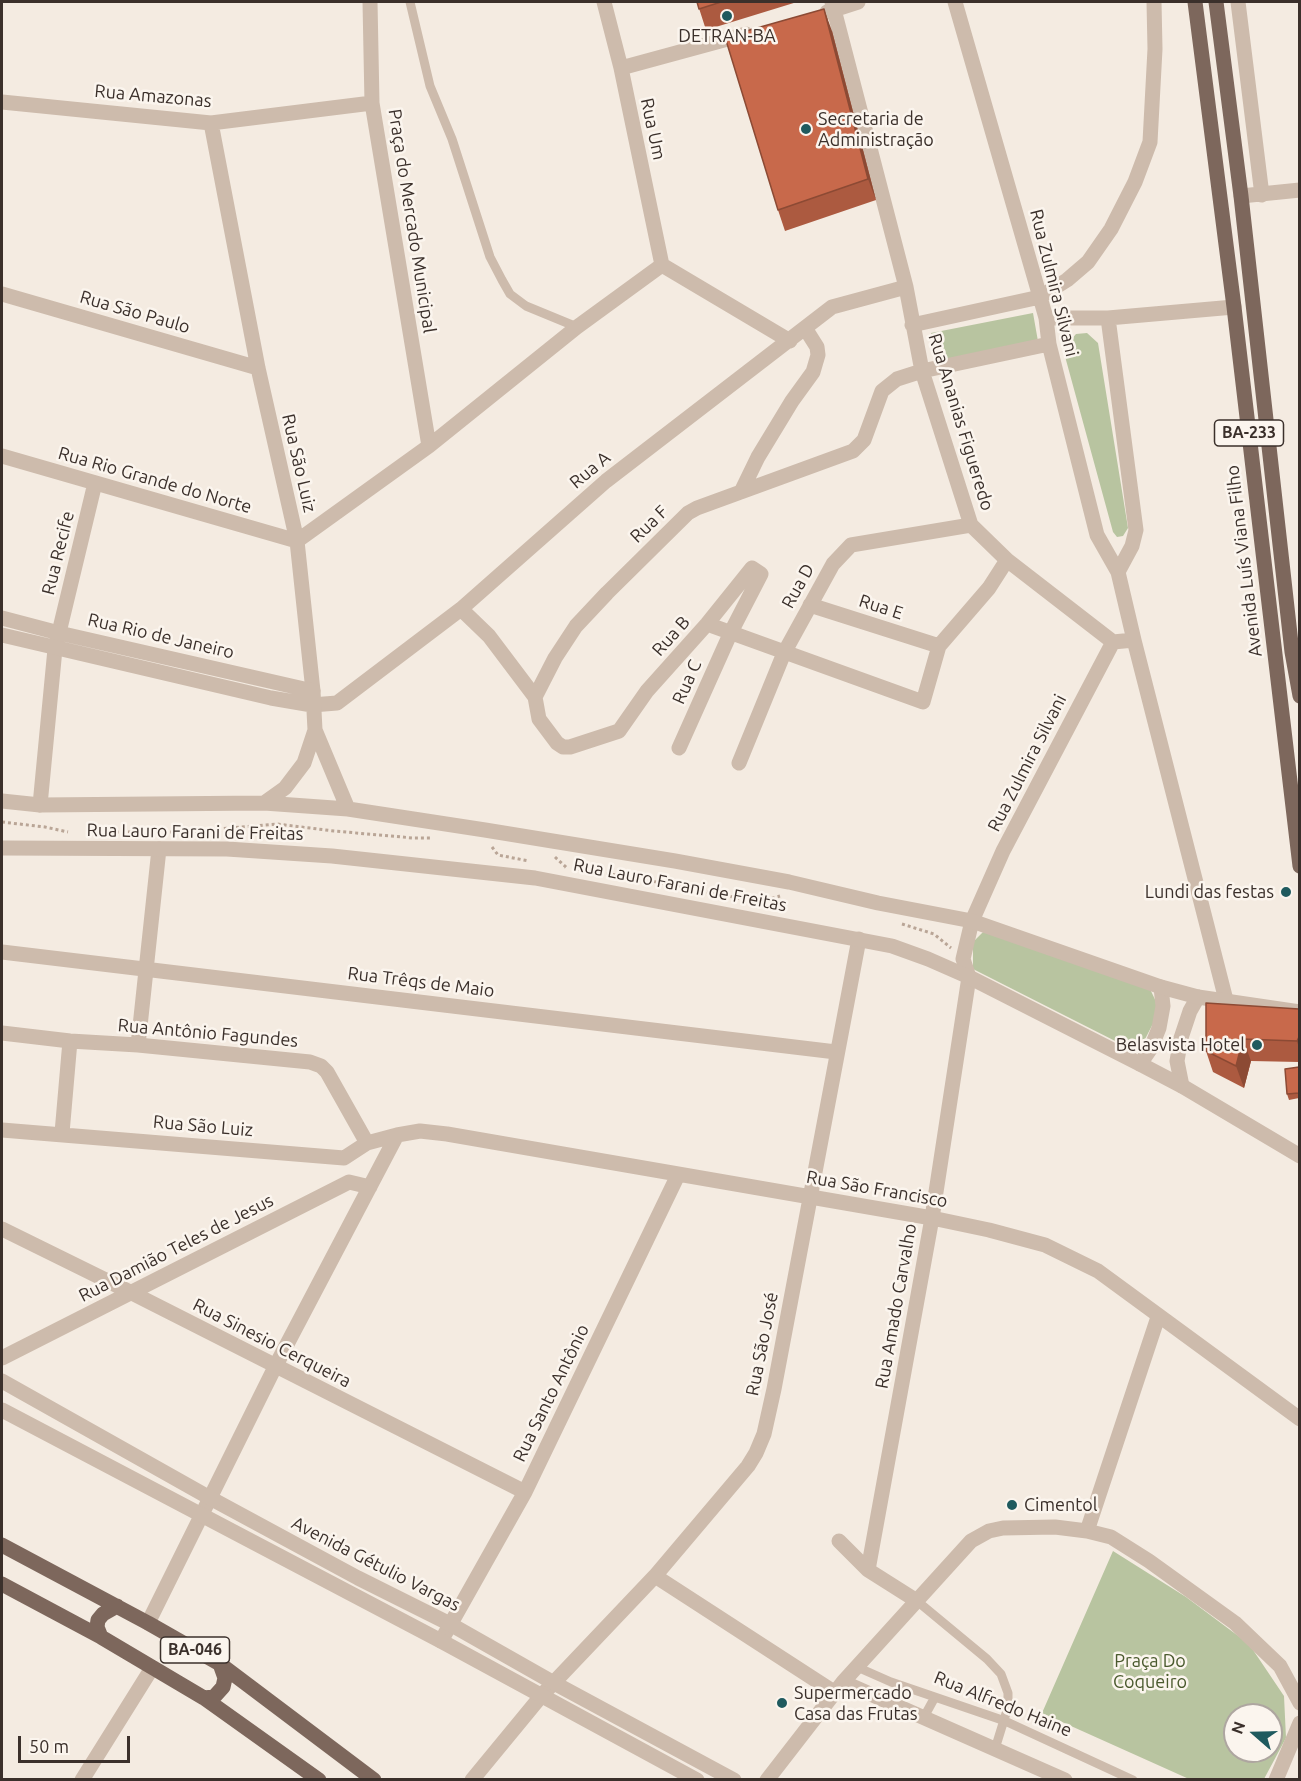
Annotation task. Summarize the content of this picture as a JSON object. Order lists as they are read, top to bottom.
{
  "streets": {
    "main road": ["BA-233", "Avenida Luís Viana Filho", "BA-046"],
    "street": [
      "Rua Amazonas",
      "Rua Um",
      "Praça do Mercado Municipal",
      "Rua Zulmira Silvani",
      "Rua São Paulo",
      "Rua Ananias Figueredo",
      "Rua São Luiz",
      "Rua A",
      "Rua Rio Grande do Norte",
      "Rua F",
      "Rua Recife",
      "Rua D",
      "Rua E",
      "Rua Rio de Janeiro",
      "Rua B",
      "Rua C",
      "Rua Lauro Farani de Freitas",
      "Rua Trêqs de Maio",
      "Rua Antônio Fagundes",
      "Rua São Francisco",
      "Rua Damião Teles de Jesus",
      "Rua Amado Carvalho",
      "Rua Sinesio Cerqueira",
      "Rua São José",
      "Rua Santo Antônio",
      "Avenida Gétulio Vargas"
    ],
    "lane": ["Rua Alfredo Haine"]
  },
  "crossings": [
    ["Rua Amazonas", "Praça do Mercado Municipal"],
    ["Rua Amazonas", "Rua São Luiz"],
    ["Rua Zulmira Silvani", "Rua Ananias Figueredo"],
    ["Rua Zulmira Silvani", "Rua F"],
    ["Rua Zulmira Silvani", "Rua Lauro Farani de Freitas"],
    ["Rua São Paulo", "Rua São Luiz"],
    ["Rua Ananias Figueredo", "Rua A"],
    ["Rua Ananias Figueredo", "Rua F"],
    ["Rua Ananias Figueredo", "Rua D"],
    ["Rua São Luiz", "Rua A"],
    ["Rua São Luiz", "Rua Rio Grande do Norte"],
    ["Rua São Luiz", "Rua Rio de Janeiro"],
    ["Rua São Luiz", "Rua Lauro Farani de Freitas"],
    ["Rua A", "Rua Rio de Janeiro"],
    ["Rua Rio Grande do Norte", "Rua Recife"],
    ["Rua F", "Rua B"],
    ["Rua Recife", "Rua Rio de Janeiro"],
    ["Rua Recife", "Rua Lauro Farani de Freitas"],
    ["Rua D", "Rua E"],
    ["Rua B", "Rua C"],
    ["Rua Lauro Farani de Freitas", "Rua Amado Carvalho"],
    ["Rua Lauro Farani de Freitas", "Rua São José"],
    ["Rua Trêqs de Maio", "Rua São José"],
    ["Rua São Francisco", "Rua Amado Carvalho"],
    ["Rua São Francisco", "Rua São José"],
    ["Rua São Francisco", "Rua Santo Antônio"],
    ["Rua Damião Teles de Jesus", "Rua Sinesio Cerqueira"],
    ["Rua Sinesio Cerqueira", "Rua Santo Antônio"],
    ["Rua São José", "Avenida Gétulio Vargas"],
    ["Rua Santo Antônio", "Avenida Gétulio Vargas"]
  ],
  "parks": ["Praça Do Coqueiro"],
  "places": [
    "DETRAN-BA",
    "Secretaria de Administração",
    "Lundi das festas",
    "Belasvista Hotel",
    "Cimentol",
    "Supermercado Casa das Frutas"
  ],
  "scale_bar": "50 m",
  "north": "left"
}
